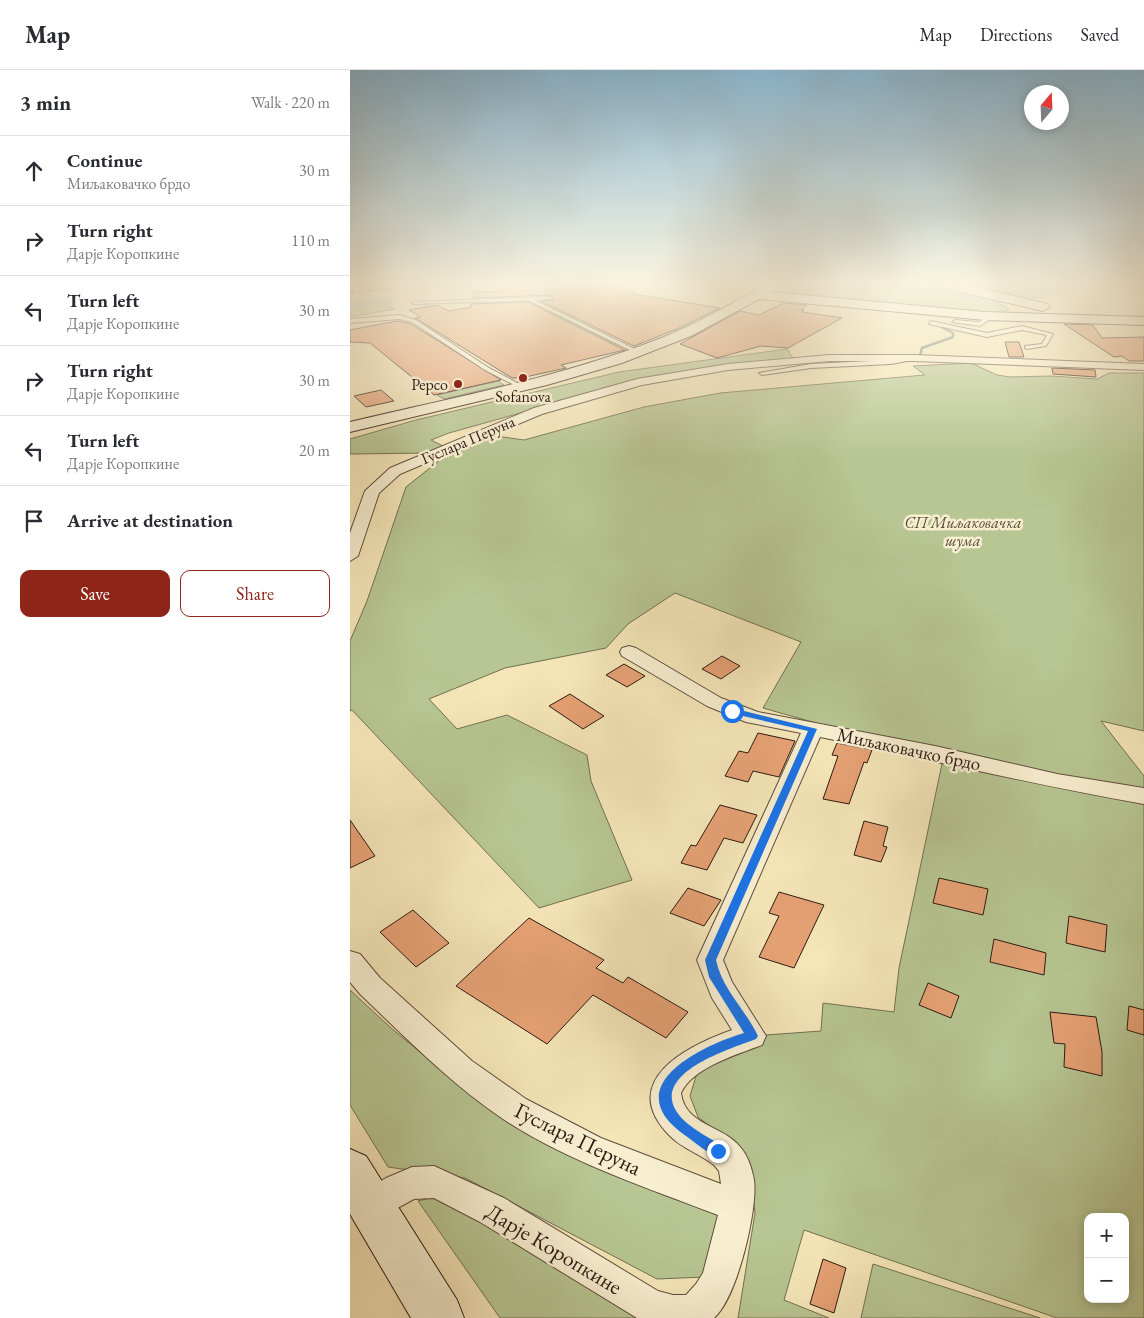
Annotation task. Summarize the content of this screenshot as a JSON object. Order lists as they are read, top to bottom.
{
  "streets": {
    "street": ["Гуслара Перуна", "Миљаковачко брдо", "Дарје Коропкине"]
  },
  "crossings": [
    ["Гуслара Перуна", "Дарје Коропкине"],
    ["Миљаковачко брдо", "Дарје Коропкине"]
  ],
  "parks": ["СП Миљаковачка шума"],
  "places": ["Sofanova", "Pepco"],
  "north": "top",
  "page": {
    "header": "Map",
    "nav": ["Map", "Directions", "Saved"],
    "heading": ["3 min", "Walk · 220 m"],
    "list": [
      ["Continue", "Миљаковачко брдо", "30 m"],
      ["Turn right", "Дарје Коропкине", "110 m"],
      ["Turn left", "Дарје Коропкине", "30 m"],
      ["Turn right", "Дарје Коропкине", "30 m"],
      ["Turn left", "Дарје Коропкине", "20 m"],
      "Arrive at destination"
    ],
    "buttons": ["Save", "Share"],
    "map_buttons": ["+", "−"]
  }
}
